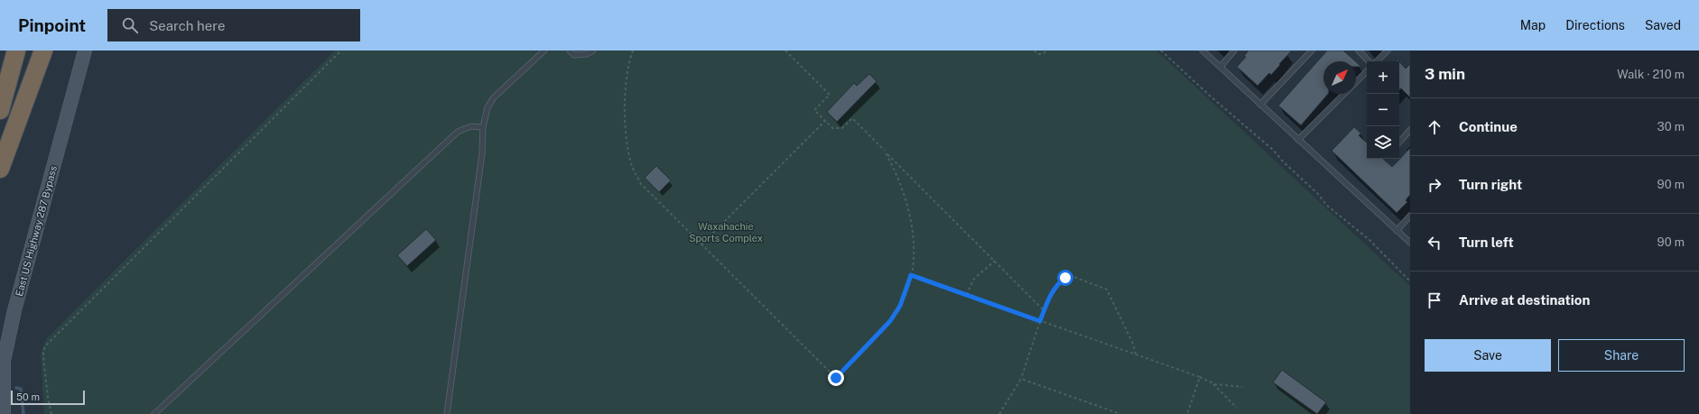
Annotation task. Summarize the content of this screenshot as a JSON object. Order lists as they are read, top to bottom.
{
  "streets": {
    "main road": ["East US Highway 287 Bypass"]
  },
  "parks": ["Waxahachie Sports Complex"],
  "scale_bar": "50 m",
  "north": "top right",
  "page": {
    "header": "Pinpoint",
    "search": "Search here",
    "nav": ["Map", "Directions", "Saved"],
    "heading": ["3 min", "Walk · 210 m"],
    "map_buttons": ["+", "−"],
    "list": [
      ["Continue", "30 m"],
      ["Turn right", "90 m"],
      ["Turn left", "90 m"],
      "Arrive at destination"
    ],
    "buttons": ["Save", "Share"],
    "scale": "50 m"
  }
}
